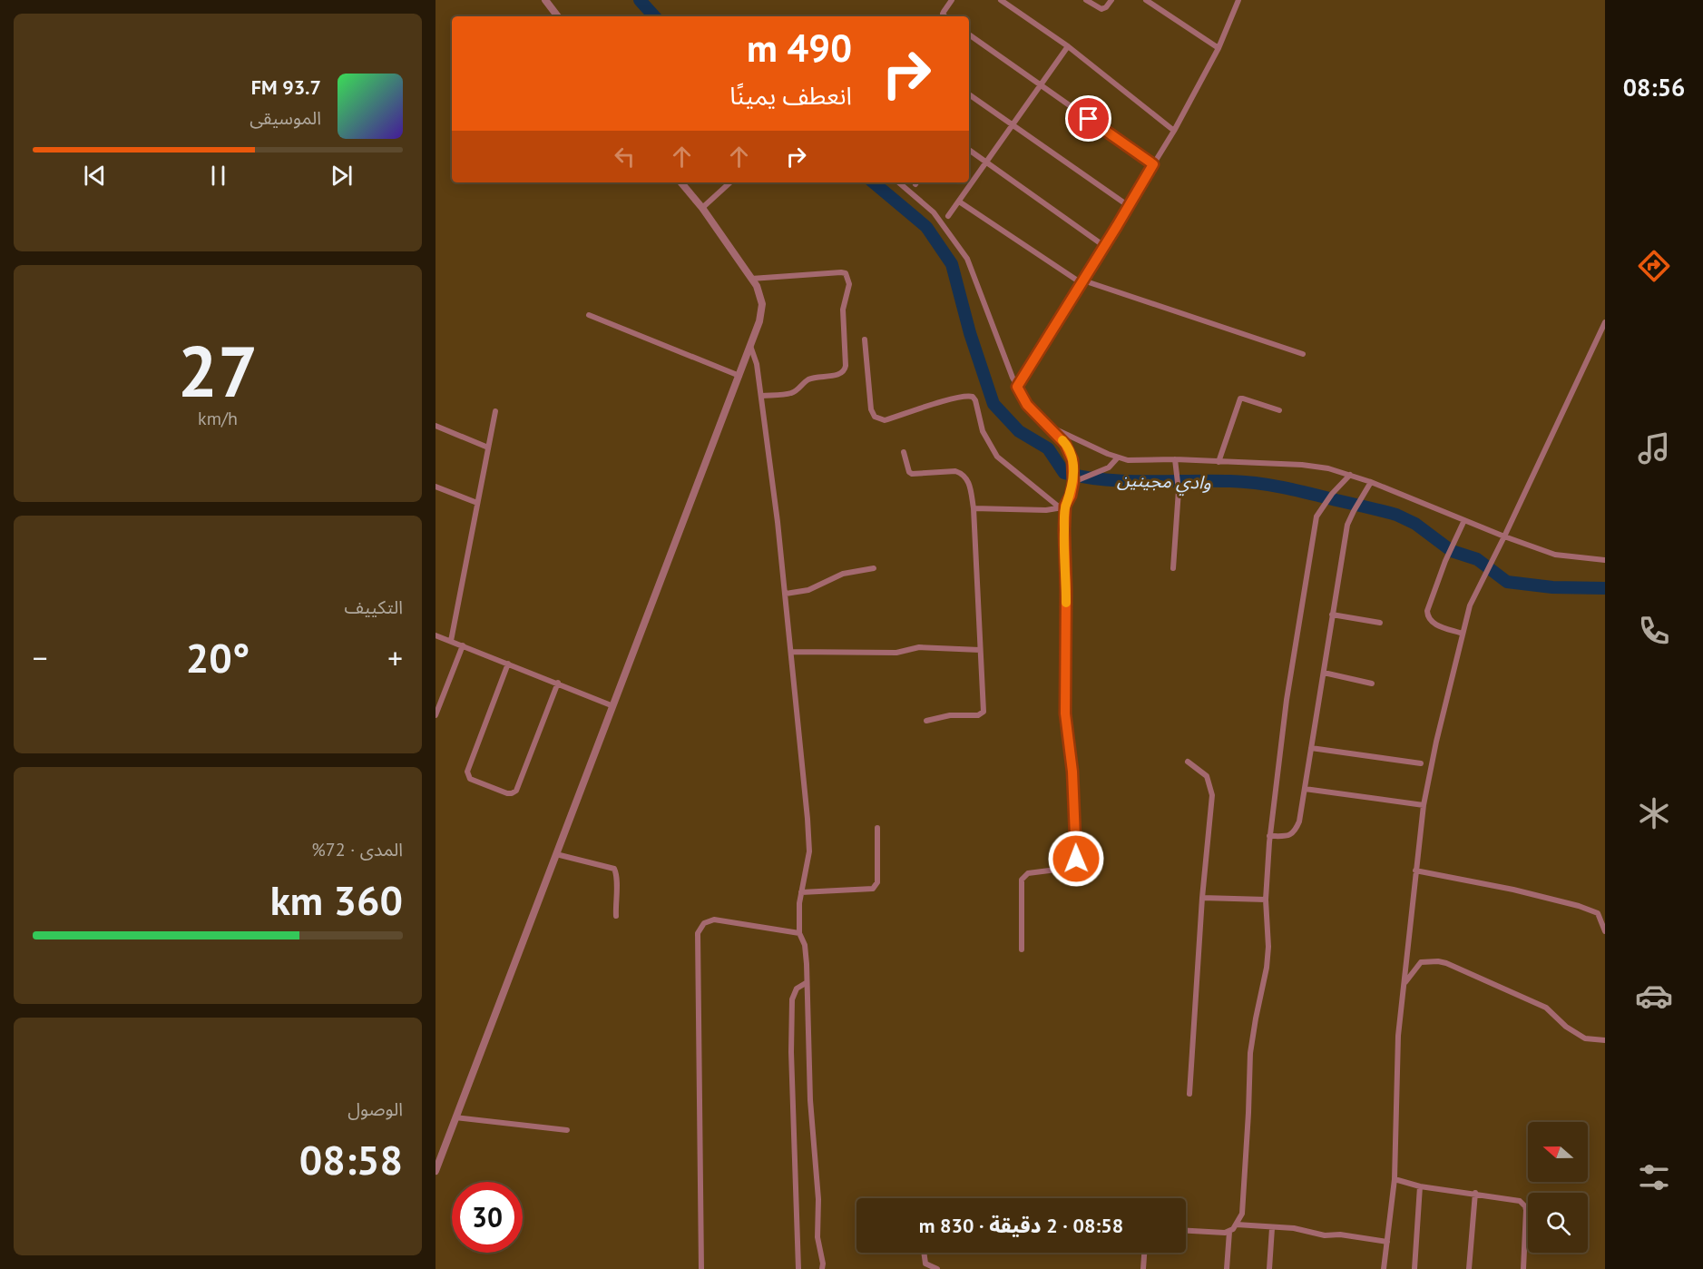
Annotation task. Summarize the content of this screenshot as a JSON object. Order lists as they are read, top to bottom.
{
  "water": ["وادي مجينين"],
  "north": "left",
  "page": {
    "tabs": "08:56",
    "turn": ["490 m", "انعطف يمينًا"],
    "song": ["93.7 FM", "الموسيقى"],
    "tile": [
      ["27", "km/h"],
      "التكييف",
      ["المدى · 72%", "360 km"],
      ["الوصول", "08:58"]
    ],
    "heat": ["−", "20°", "+"],
    "limit": "30",
    "trip": "08:58 · 2 دقيقة · 830 m"
  }
}
